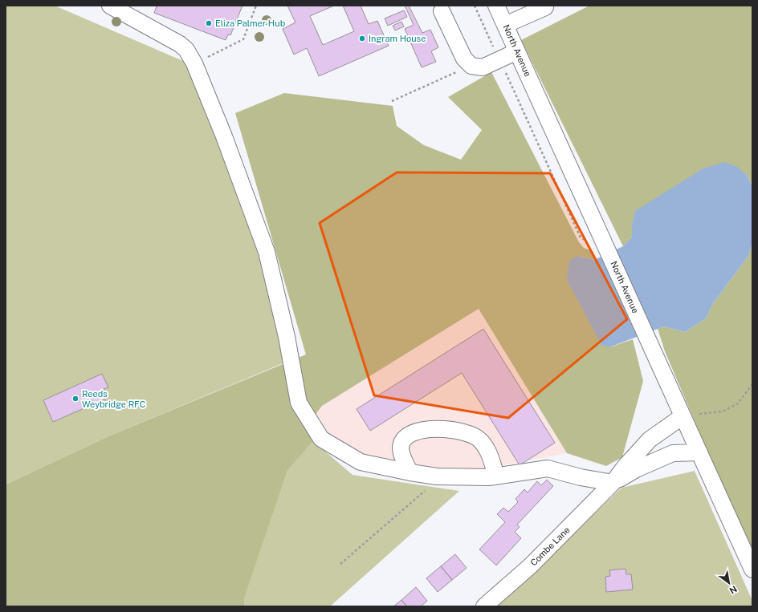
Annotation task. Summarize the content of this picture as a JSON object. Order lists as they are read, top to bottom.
{
  "streets": {
    "street": ["North Avenue", "Combe Lane"]
  },
  "crossings": [
    ["North Avenue", "Combe Lane"]
  ],
  "places": ["Eliza Palmer Hub", "Ingram House", "Reeds Weybridge RFC"],
  "north": "bottom right"
}
